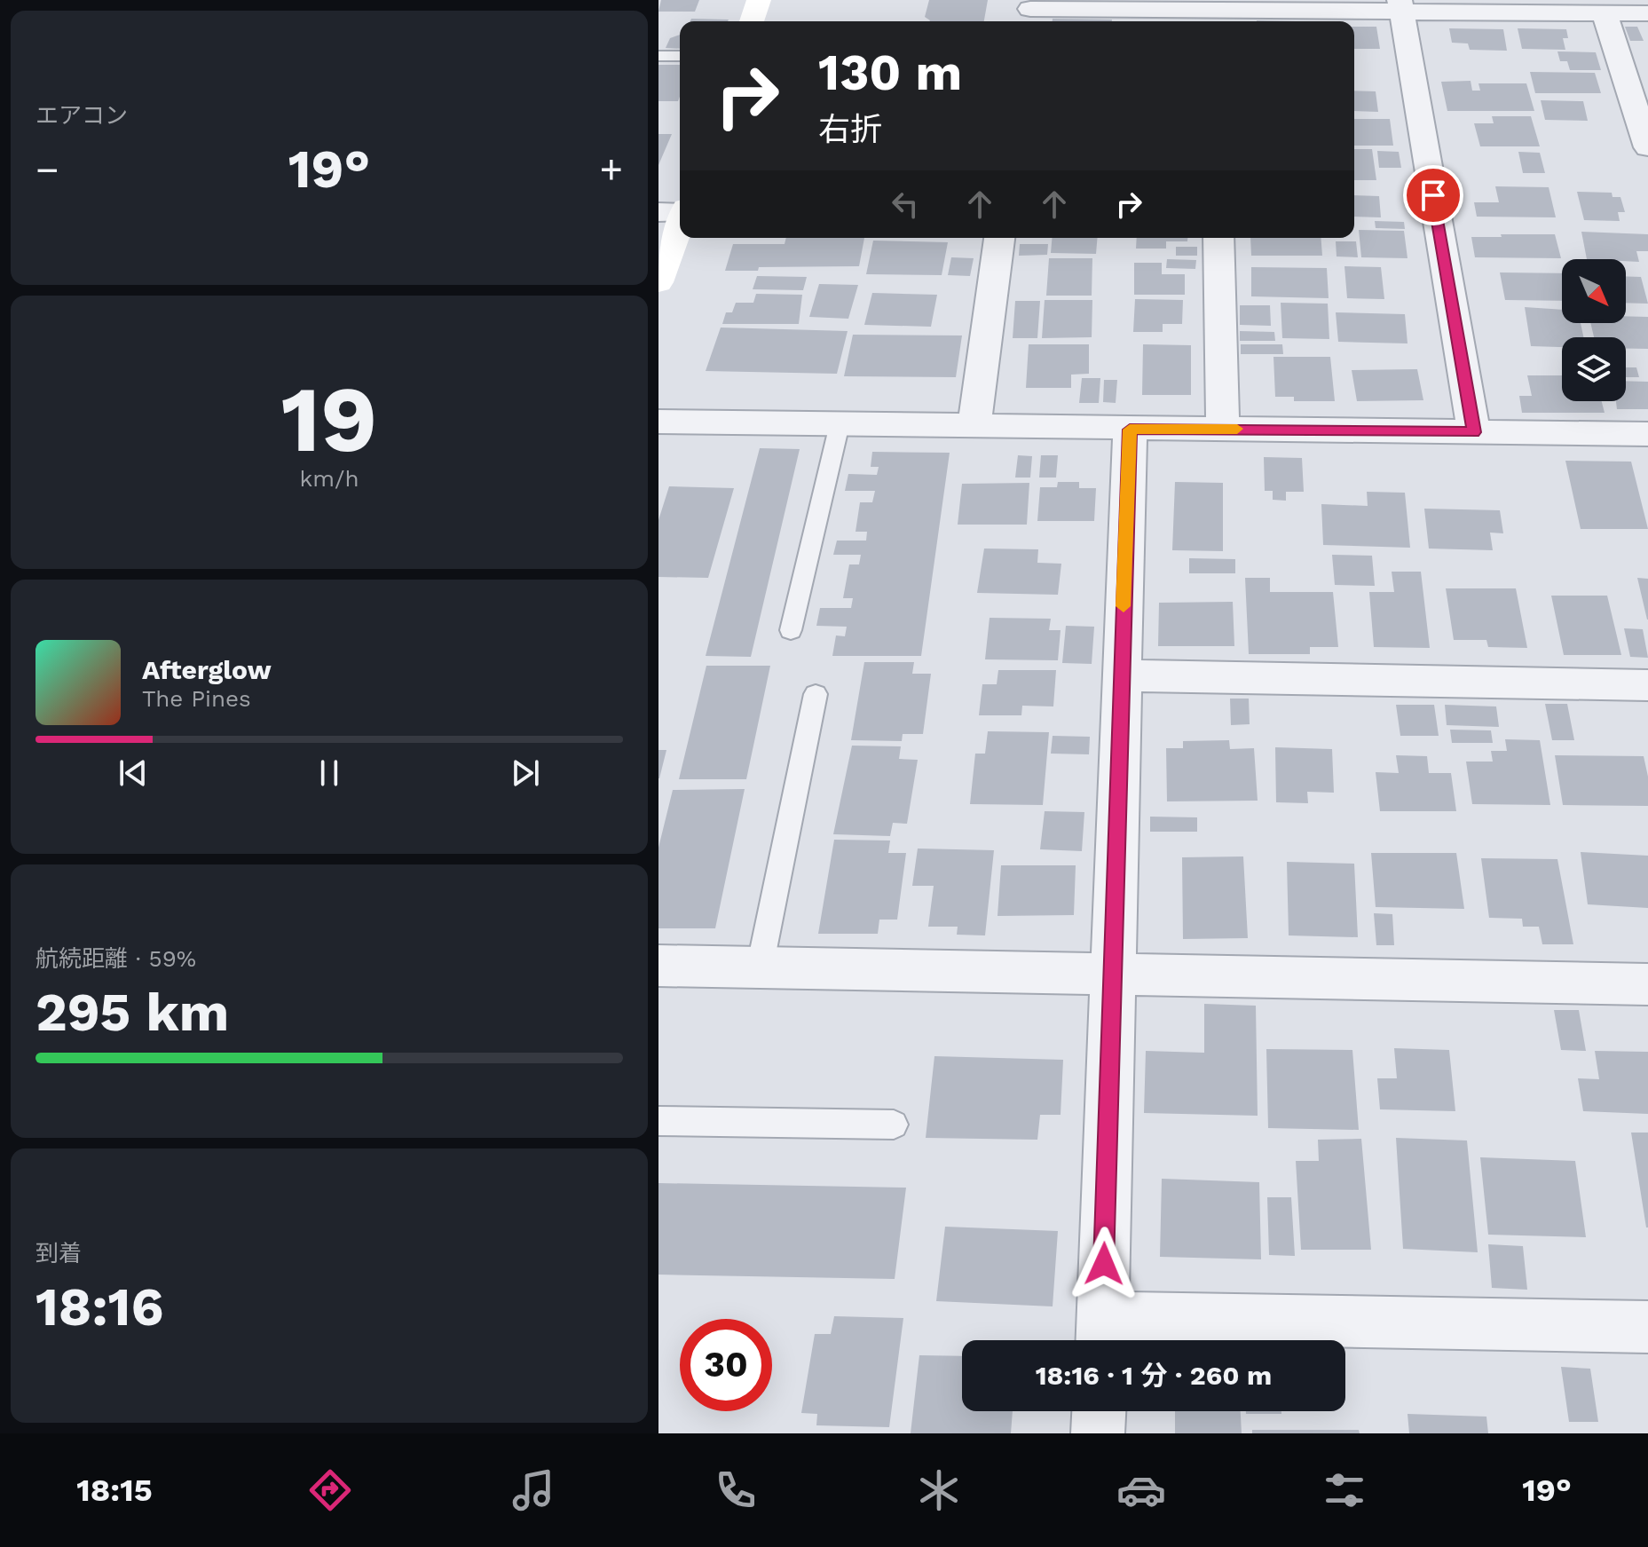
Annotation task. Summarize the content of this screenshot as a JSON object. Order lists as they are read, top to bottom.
{
  "north": "bottom right",
  "page": {
    "tile": [
      "エアコン",
      ["19", "km/h"],
      ["航続距離 · 59%", "295 km"],
      ["到着", "18:16"]
    ],
    "turn": ["130 m", "右折"],
    "heat": ["−", "19°", "+"],
    "song": ["Afterglow", "The Pines"],
    "limit": "30",
    "trip": "18:16 · 1 分 · 260 m",
    "tabs": ["18:15", "19°"]
  }
}
